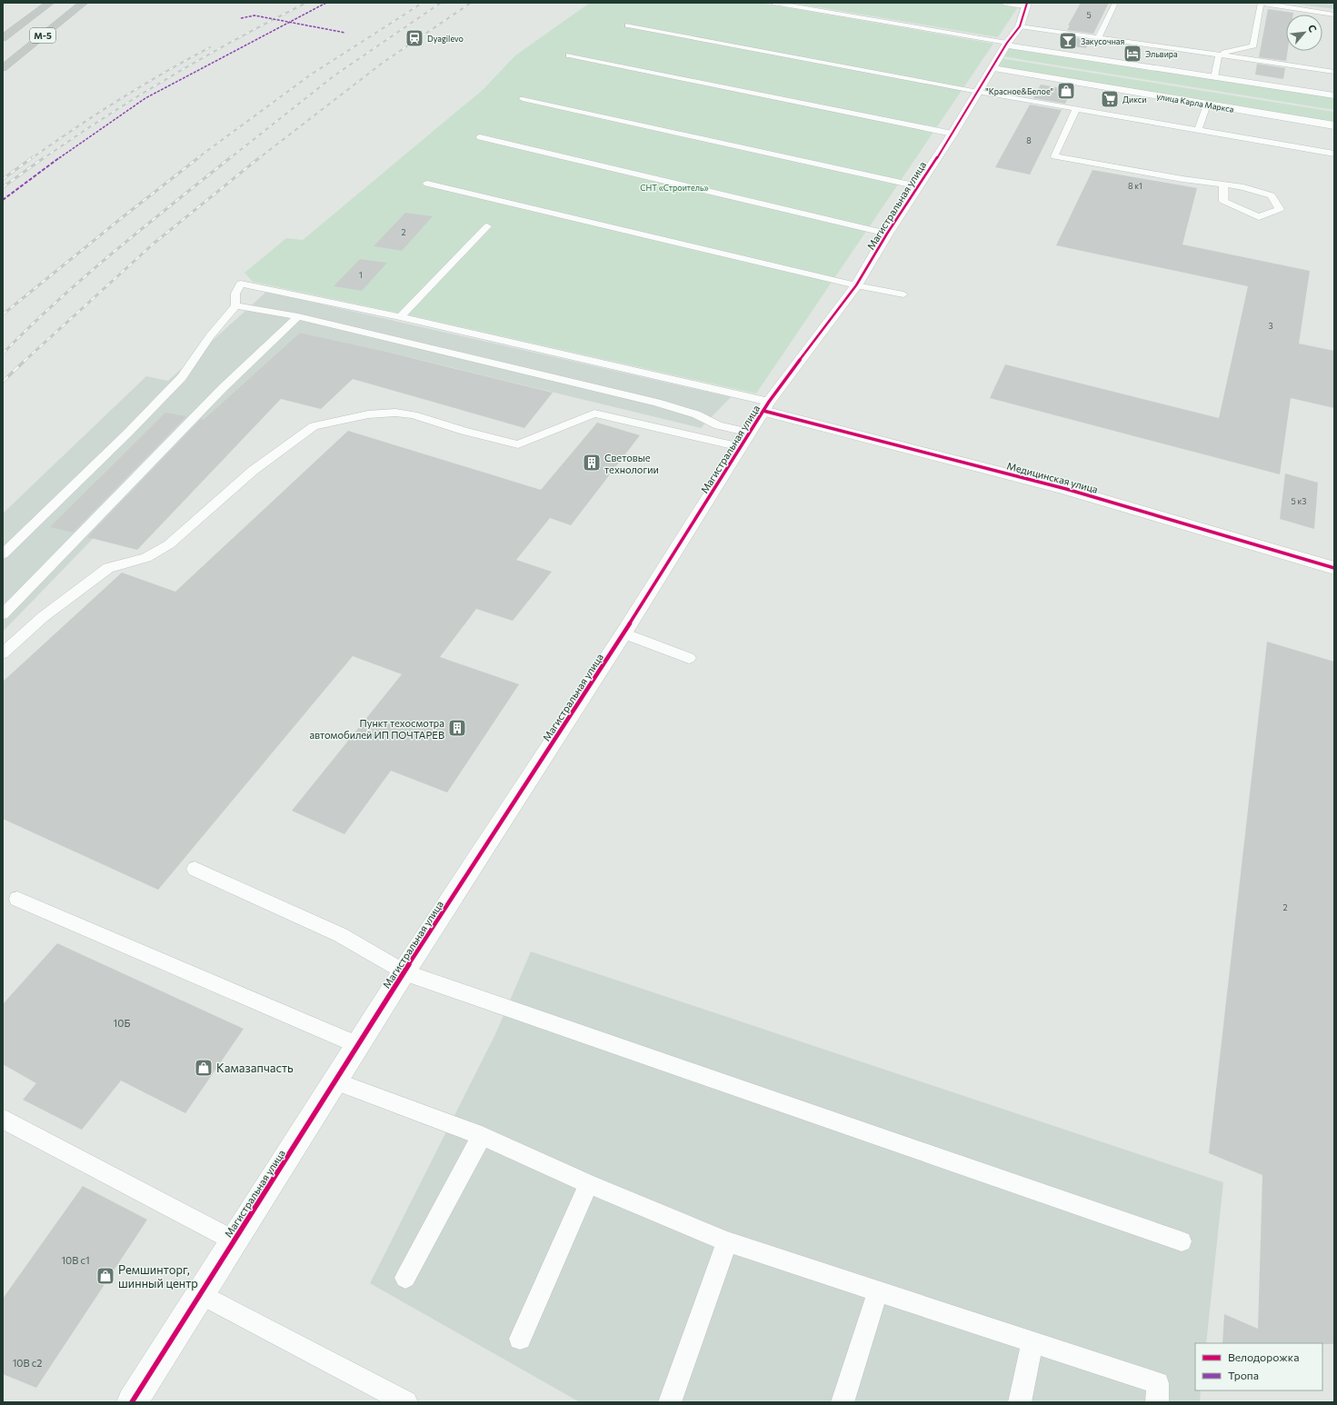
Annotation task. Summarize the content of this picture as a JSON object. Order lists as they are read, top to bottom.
{
  "streets": {
    "highway": ["М-5"],
    "street": ["улица Карла Маркса", "Магистральная улица", "Медицинская улица"]
  },
  "crossings": [
    ["улица Карла Маркса", "Магистральная улица"],
    ["Магистральная улица", "Медицинская улица"]
  ],
  "parks": ["СНТ «Строитель»"],
  "places": {
    "station": ["Dyagilevo"],
    "bar": ["Закусочная"],
    "hotel": ["Эльвира"],
    "shop": ["\"Красное&Белое\"", "Камазапчасть", "Ремшинторг, шинный центр"],
    "supermarket": ["Дикси"],
    "building": ["Световые технологии", "Пункт техосмотра автомобилей ИП ПОЧТАРЕВ"]
  },
  "house_numbers": [
    "5",
    "8",
    "8 к1",
    "2",
    "1",
    "3",
    "5 к3",
    "2",
    "10Б",
    "10В с1",
    "10В с2"
  ],
  "legend": ["Велодорожка", "Тропа"],
  "north": "top right"
}
